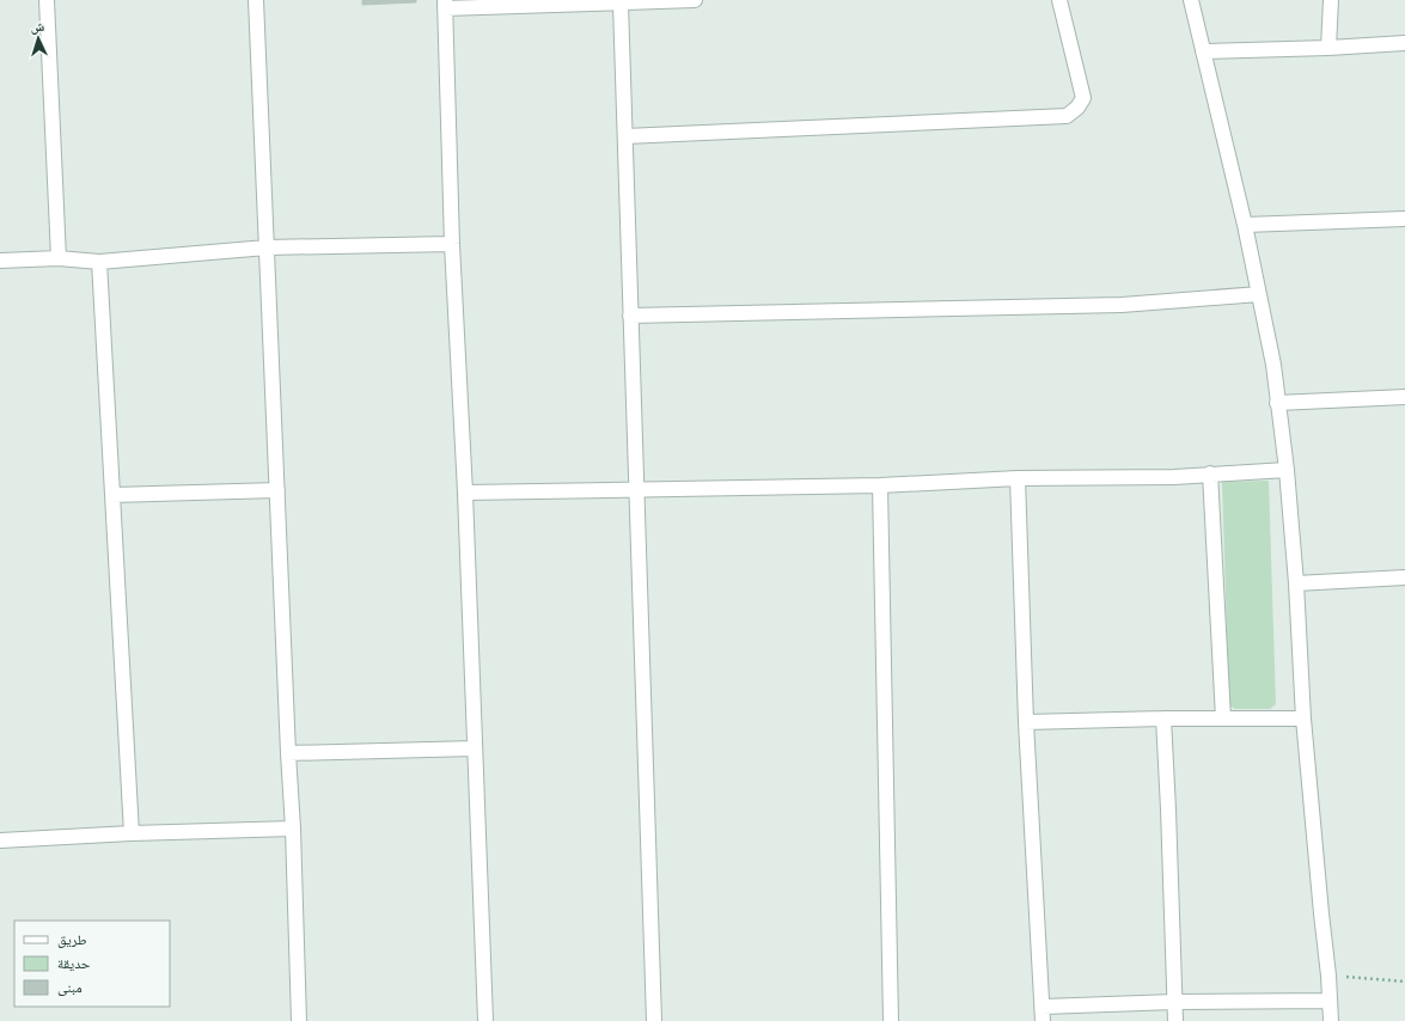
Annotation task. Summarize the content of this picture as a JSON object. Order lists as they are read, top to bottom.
{
  "legend": ["طريق", "حديقة", "مبنى"],
  "north": "top"
}
